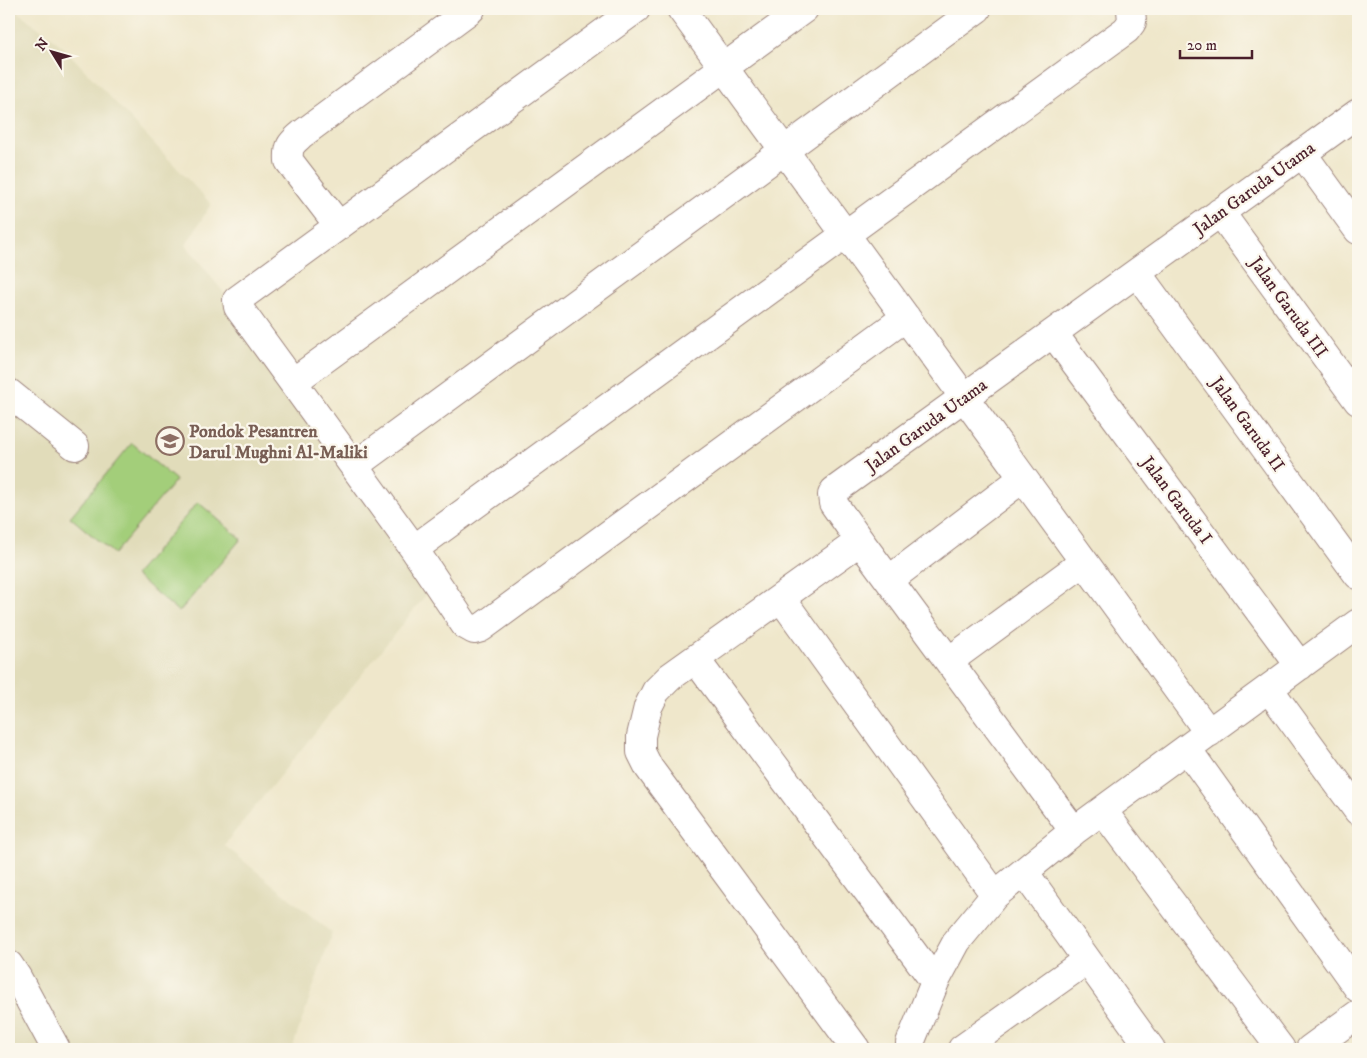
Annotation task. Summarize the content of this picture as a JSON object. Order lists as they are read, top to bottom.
{
  "streets": {
    "street": [
      "Jalan Garuda Utama",
      "Jalan Garuda III",
      "Jalan Garuda II",
      "Jalan Garuda I"
    ]
  },
  "crossings": [
    ["Jalan Garuda Utama", "Jalan Garuda III"],
    ["Jalan Garuda Utama", "Jalan Garuda II"],
    ["Jalan Garuda Utama", "Jalan Garuda I"]
  ],
  "places": {
    "school or university": ["Pondok Pesantren Darul Mughni Al-Maliki"]
  },
  "scale_bar": "20 m",
  "north": "top left"
}
